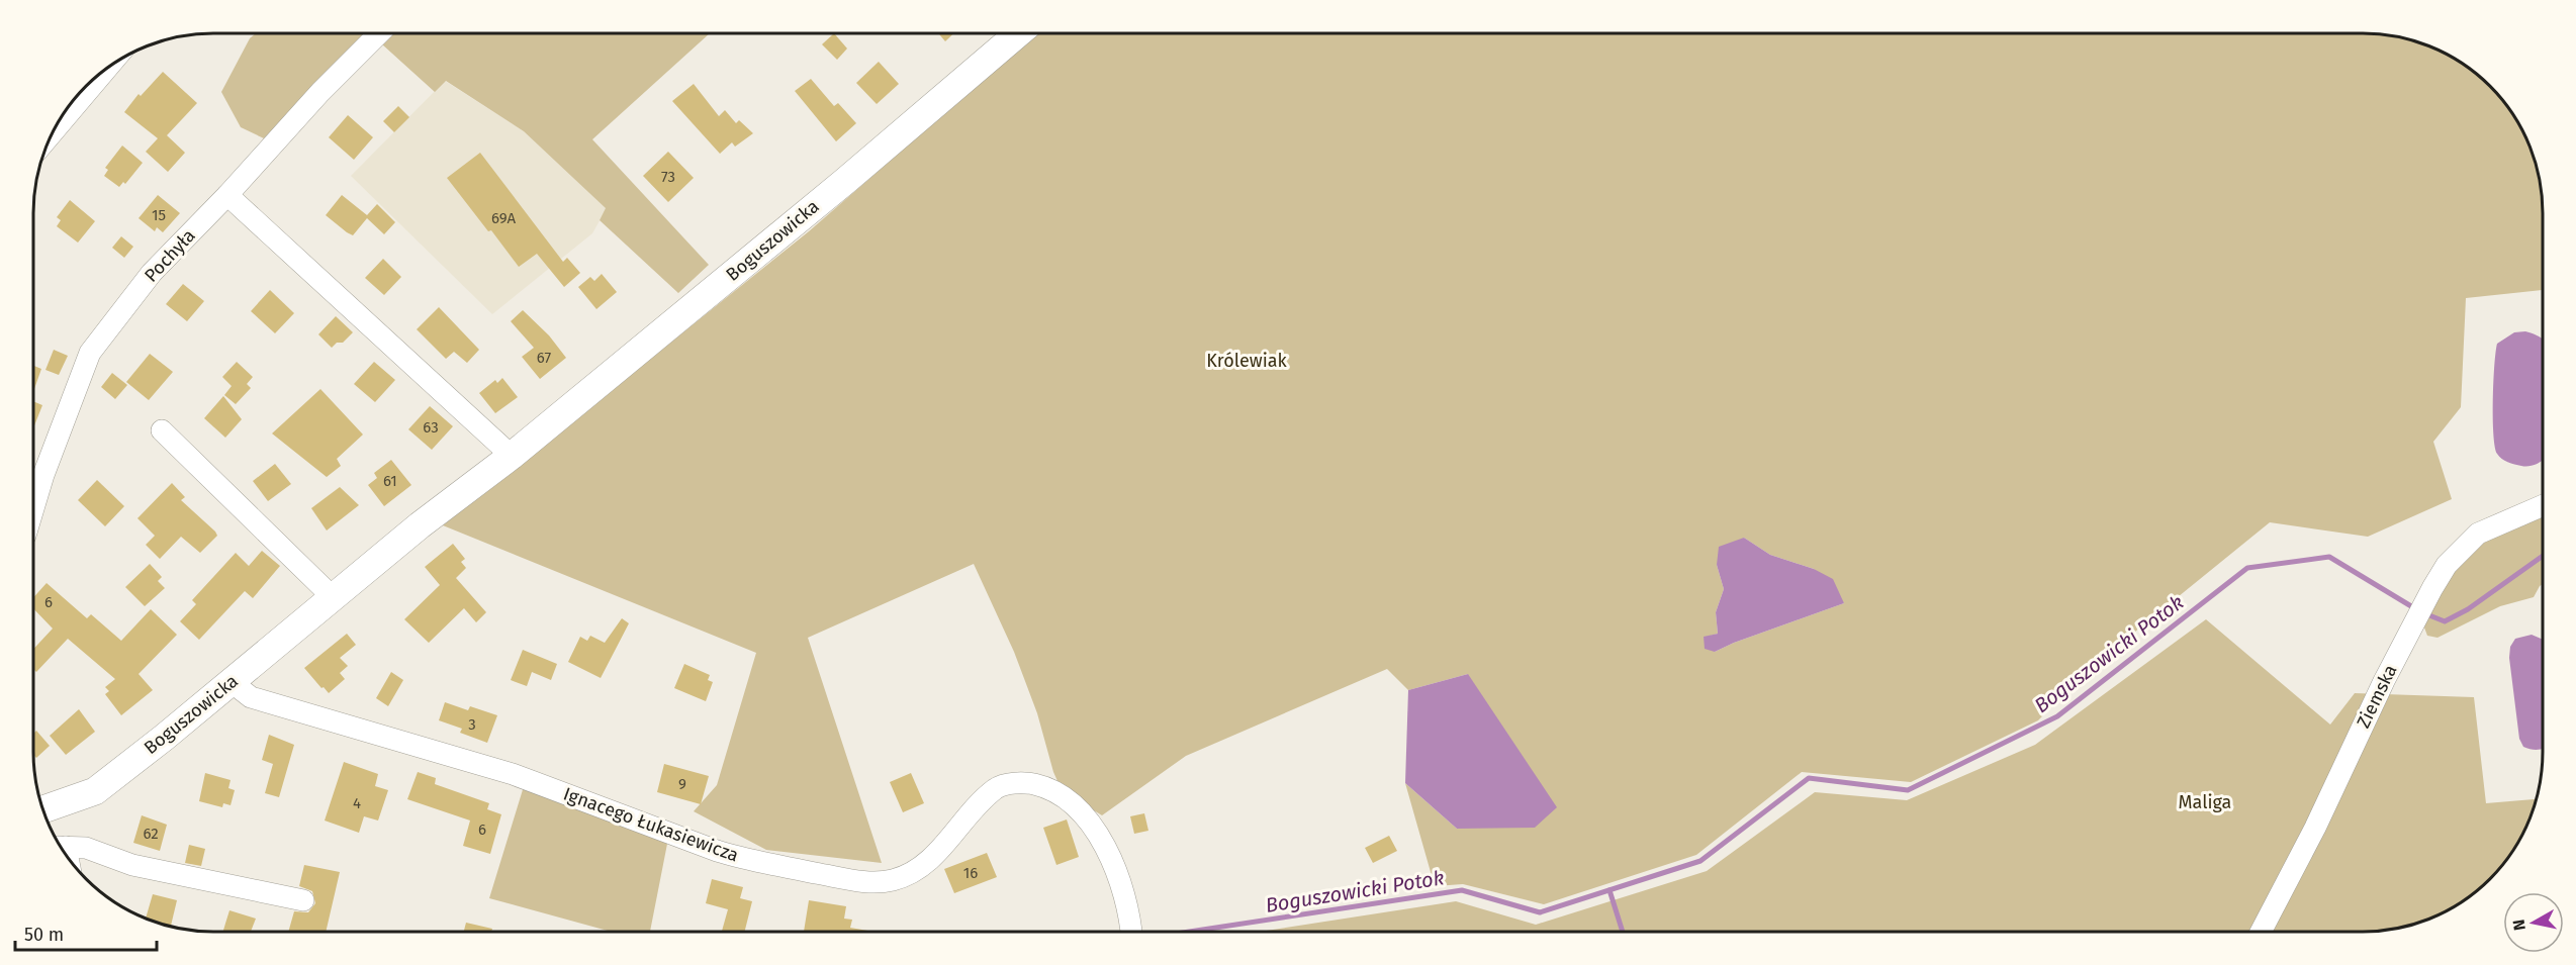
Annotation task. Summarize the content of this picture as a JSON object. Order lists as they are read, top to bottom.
{
  "streets": {
    "street": [
      "Boguszowicka",
      "Pochyła",
      "Ziemska",
      "Ignacego Łukasiewicza"
    ]
  },
  "crossings": [
    ["Boguszowicka", "Ignacego Łukasiewicza"]
  ],
  "water": ["Boguszowicki Potok"],
  "parks": ["Królewiak", "Maliga"],
  "house_numbers": [
    "73",
    "15",
    "69A",
    "67",
    "63",
    "61",
    "6",
    "3",
    "9",
    "4",
    "6",
    "62",
    "16"
  ],
  "scale_bar": "50 m",
  "north": "left"
}
